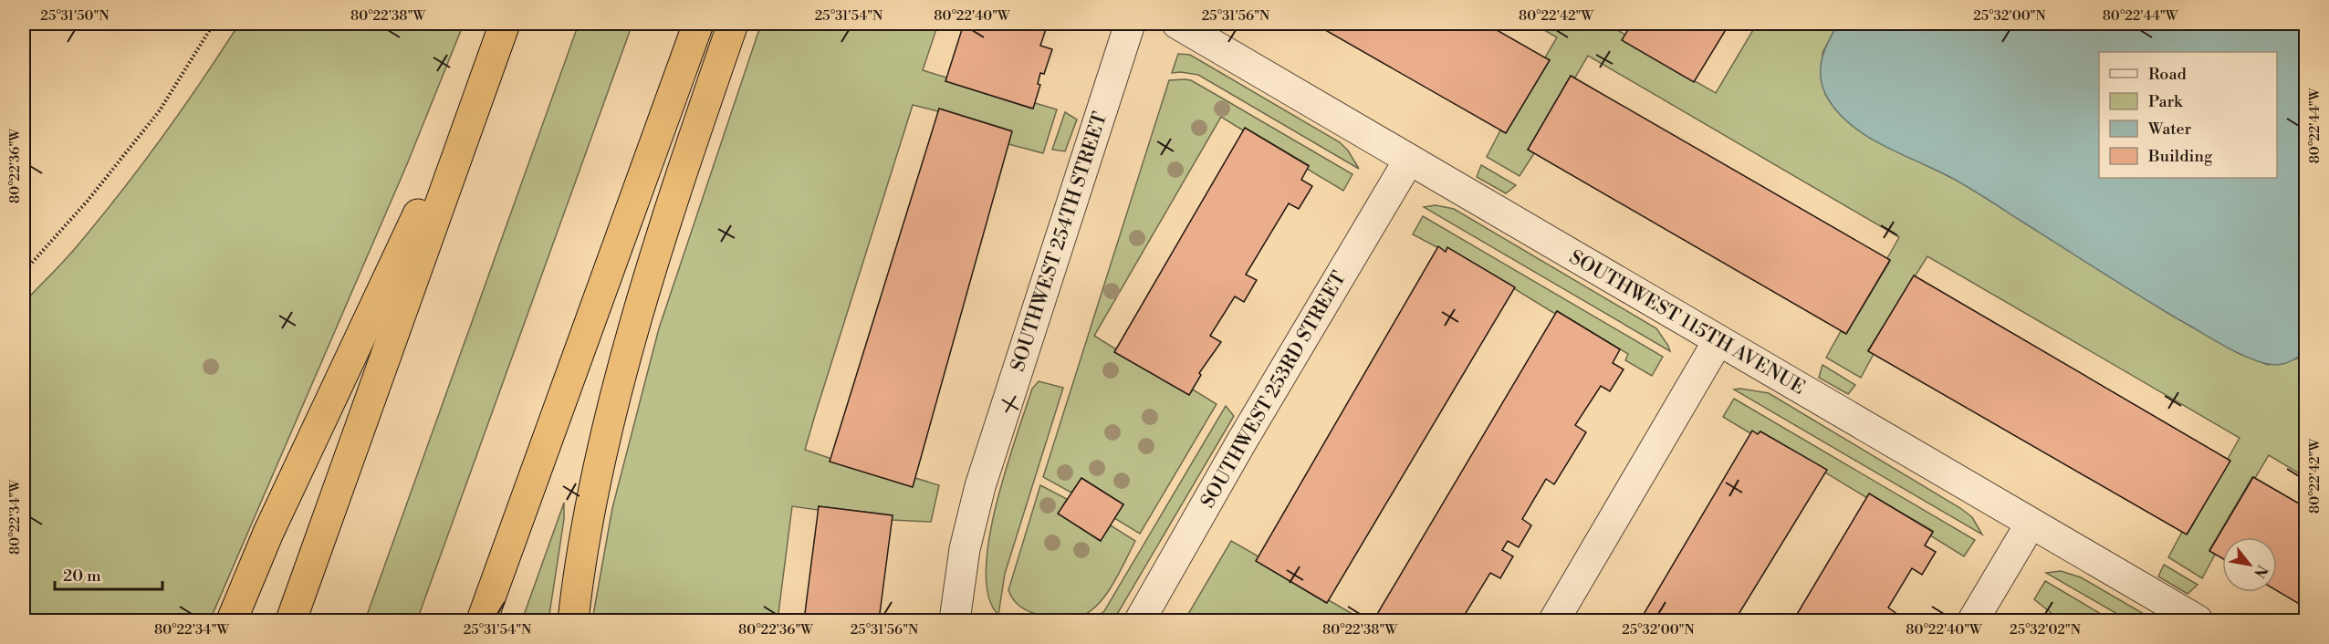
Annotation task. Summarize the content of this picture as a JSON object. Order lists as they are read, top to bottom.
{
  "streets": {
    "street": ["SOUTHWEST 254TH STREET", "SOUTHWEST 115TH AVENUE", "SOUTHWEST 253RD STREET"]
  },
  "crossings": [
    ["SOUTHWEST 115TH AVENUE", "SOUTHWEST 253RD STREET"]
  ],
  "legend": [
    "Road",
    "Park",
    "Water",
    "Building"
  ],
  "scale_bar": "20 m",
  "north": "bottom right",
  "coordinates": [
    "25°31'50\"N",
    "80°22'38\"W",
    "25°31'54\"N",
    "80°22'40\"W",
    "25°31'56\"N",
    "80°22'42\"W",
    "25°32'00\"N",
    "80°22'44\"W",
    "80°22'36\"W",
    "80°22'34\"W",
    "25°32'02\"N"
  ]
}
